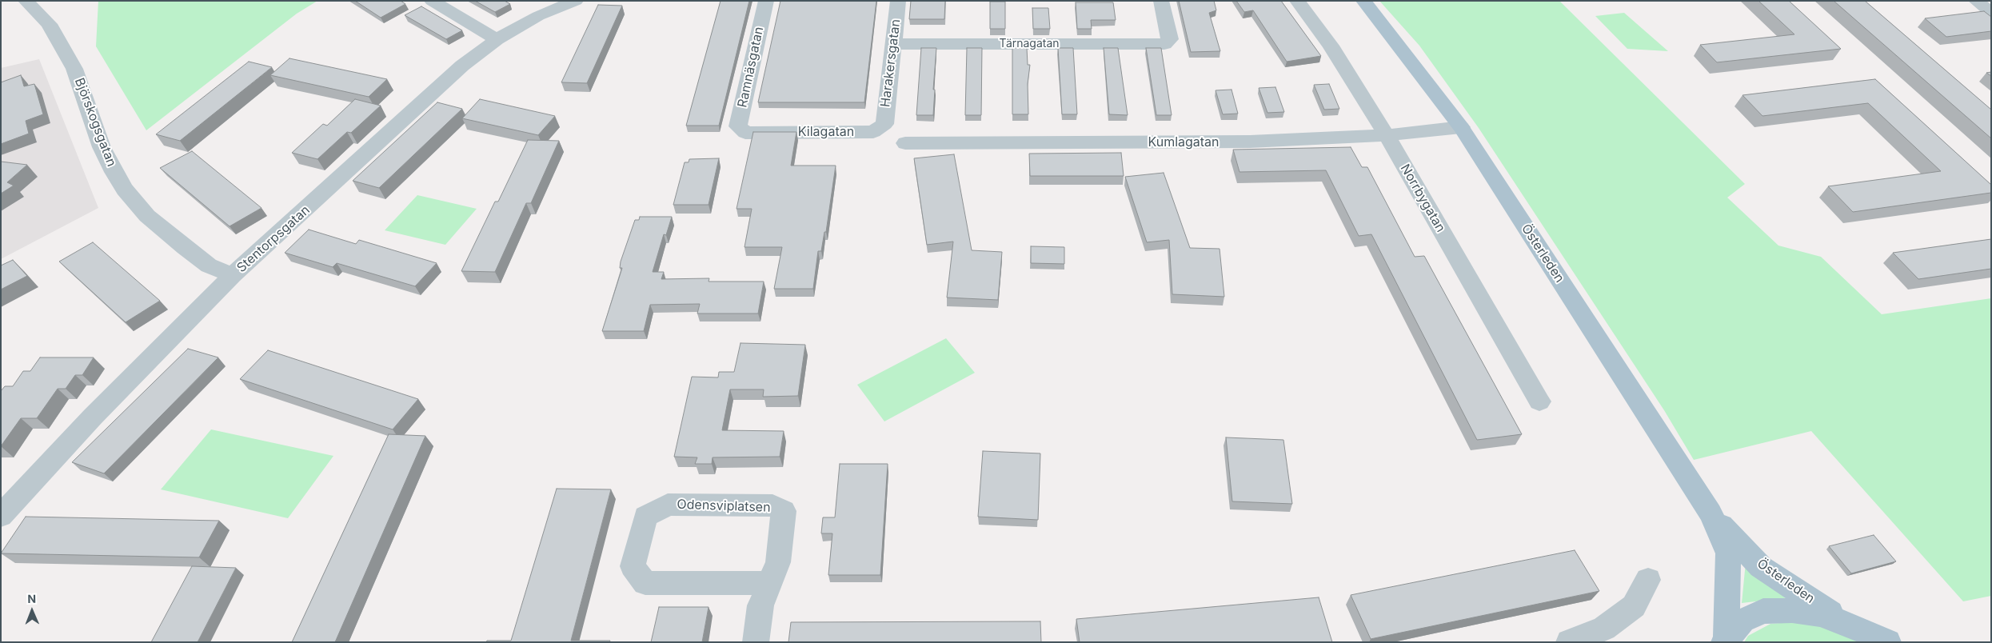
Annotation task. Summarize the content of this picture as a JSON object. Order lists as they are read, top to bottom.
{
  "streets": {
    "main road": ["Österleden"],
    "street": [
      "Tärnagatan",
      "Harakersgatan",
      "Ramnäsgatan",
      "Björskogsgatan",
      "Kilagatan",
      "Kumlagatan",
      "Norrbygatan",
      "Stentorpsgatan",
      "Odensviplatsen"
    ]
  },
  "crossings": [
    ["Tärnagatan", "Harakersgatan"],
    ["Harakersgatan", "Kilagatan"],
    ["Ramnäsgatan", "Kilagatan"],
    ["Björskogsgatan", "Stentorpsgatan"],
    ["Kumlagatan", "Norrbygatan"],
    ["Kumlagatan", "Österleden"]
  ],
  "north": "top"
}
